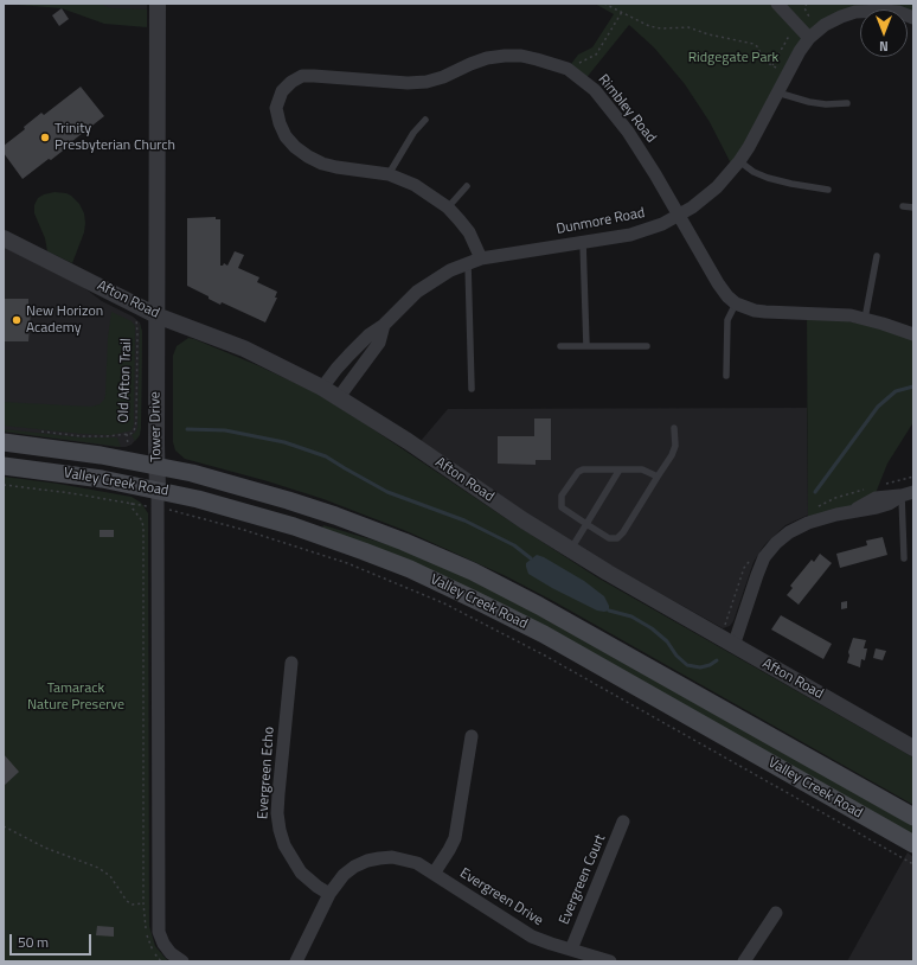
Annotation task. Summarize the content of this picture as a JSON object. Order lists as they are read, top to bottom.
{
  "streets": {
    "main road": ["Valley Creek Road"],
    "street": [
      "Rimbley Road",
      "Dunmore Road",
      "Afton Road",
      "Tower Drive",
      "Evergreen Echo",
      "Evergreen Court",
      "Evergreen Drive"
    ],
    "path": ["Old Afton Trail"]
  },
  "crossings": [
    ["Rimbley Road", "Dunmore Road"],
    ["Dunmore Road", "Afton Road"],
    ["Afton Road", "Tower Drive"],
    ["Tower Drive", "Valley Creek Road"],
    ["Evergreen Echo", "Evergreen Drive"],
    ["Evergreen Court", "Evergreen Drive"]
  ],
  "parks": ["Ridgegate Park", "Tamarack Nature Preserve"],
  "places": ["Trinity Presbyterian Church", "New Horizon Academy"],
  "scale_bar": "50 m",
  "north": "bottom"
}
